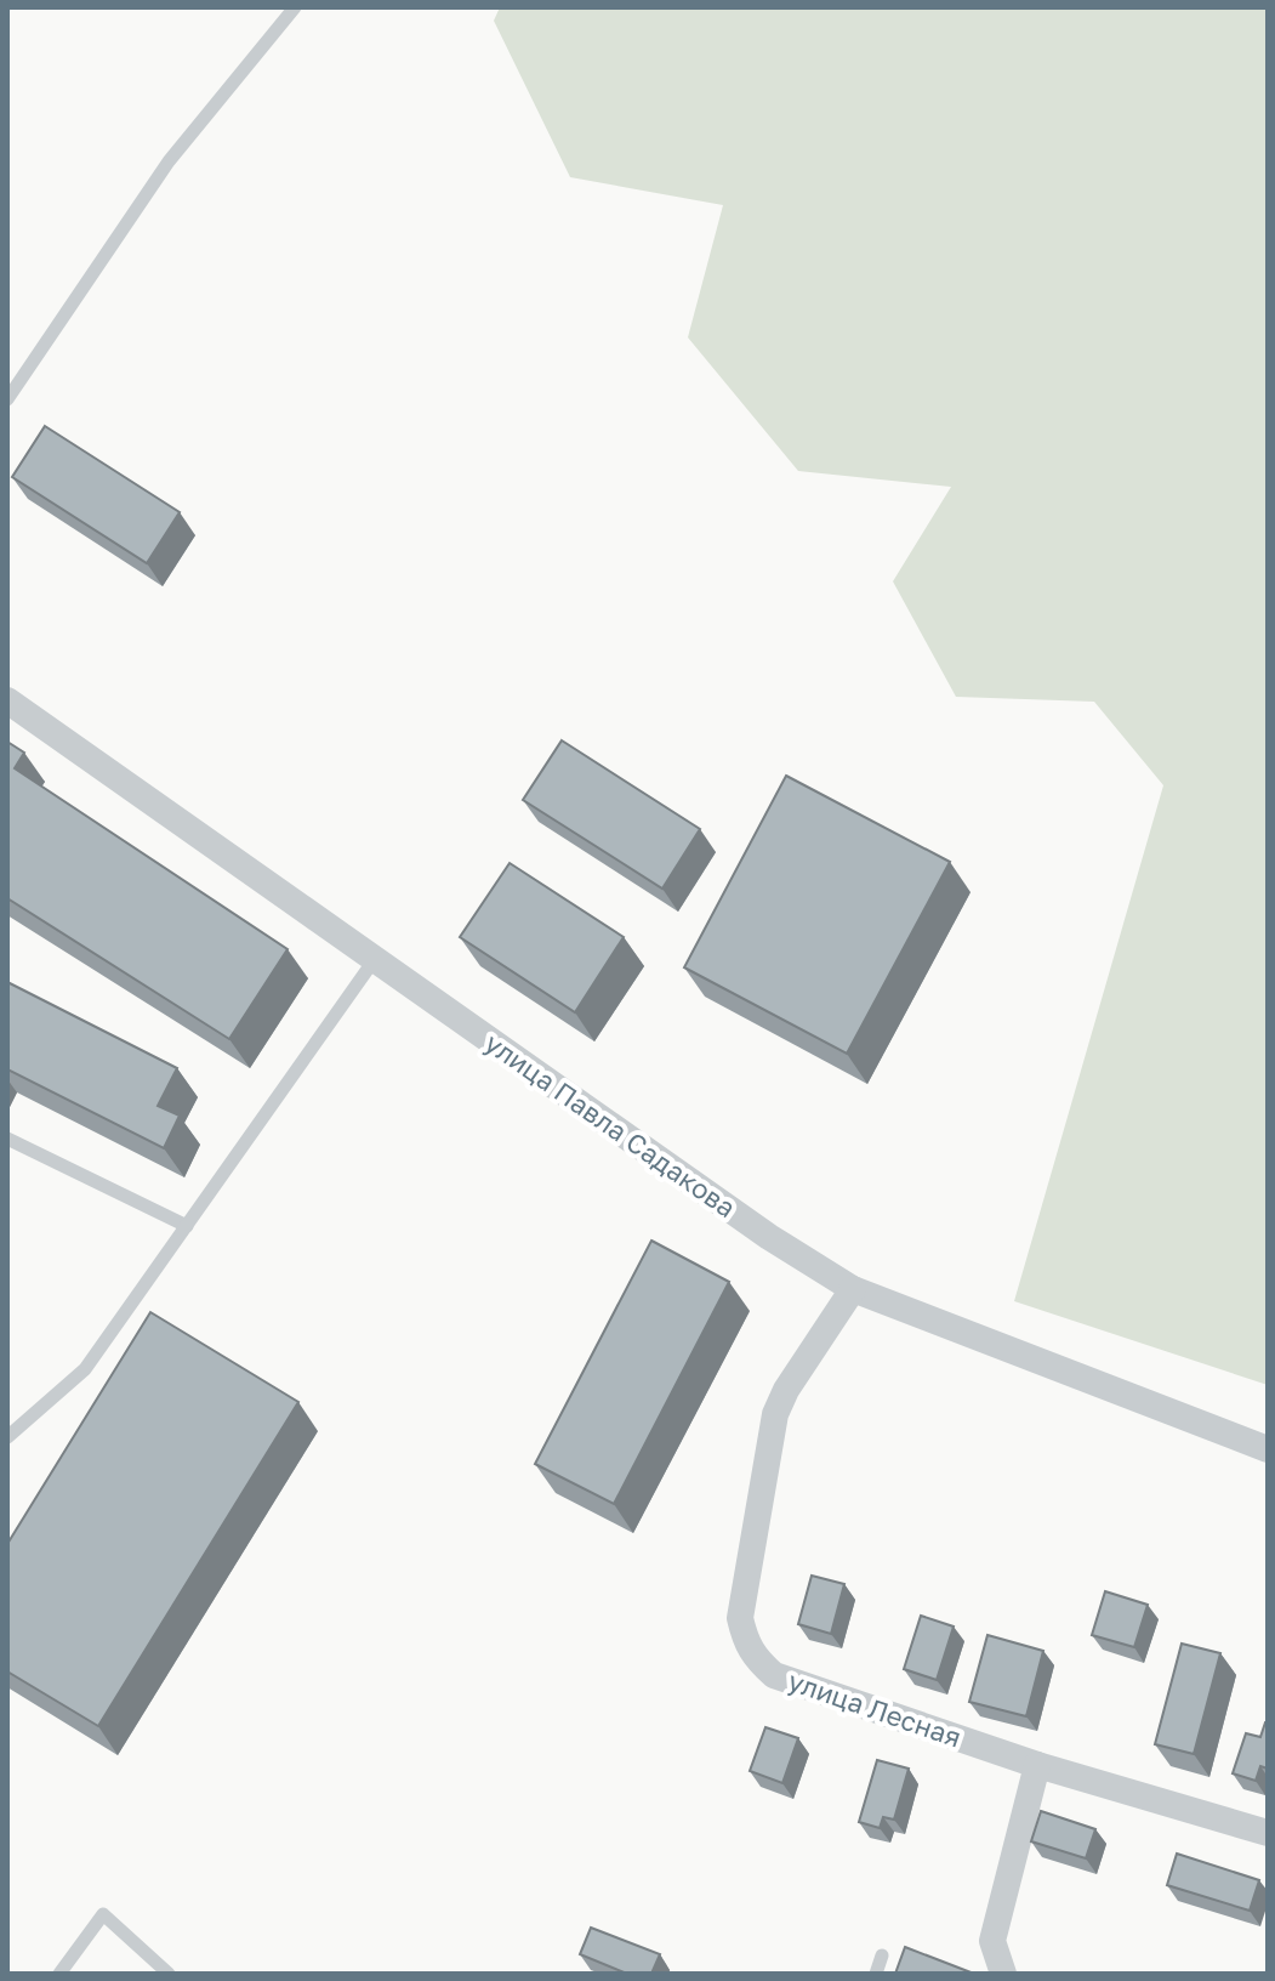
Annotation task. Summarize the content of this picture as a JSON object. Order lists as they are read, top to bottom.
{
  "streets": {
    "street": ["улица Павла Садакова", "улица Лесная"]
  },
  "crossings": [
    ["улица Павла Садакова", "улица Лесная"]
  ]
}
